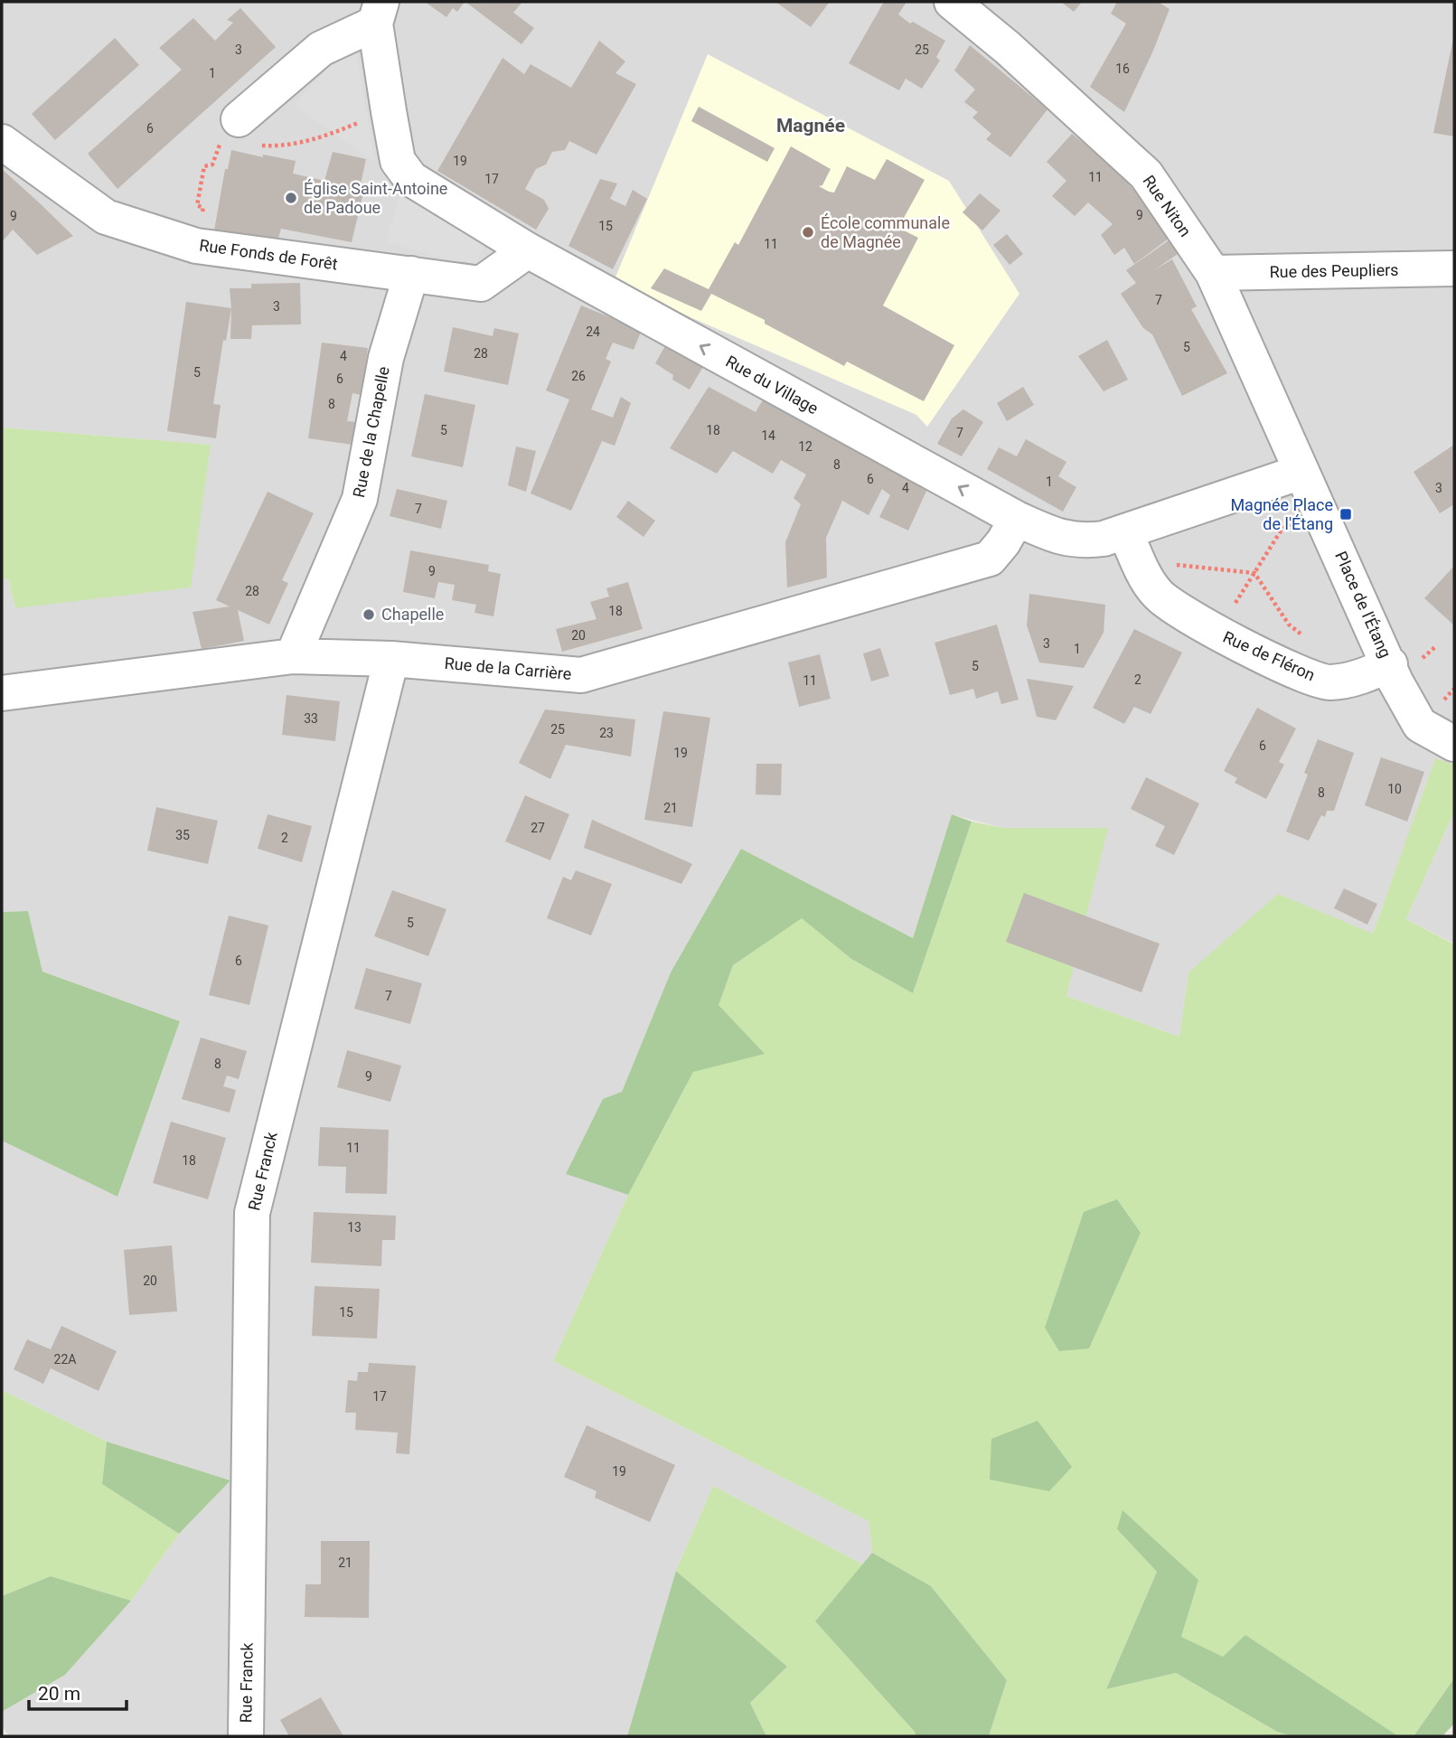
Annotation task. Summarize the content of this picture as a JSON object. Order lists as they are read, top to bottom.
{
  "streets": {
    "street": [
      "Rue Niton",
      "Rue Fonds de Forêt",
      "Rue des Peupliers",
      "Rue du Village",
      "Rue de la Chapelle",
      "Place de l'Étang",
      "Rue de Fléron",
      "Rue de la Carrière",
      "Rue Franck"
    ]
  },
  "crossings": [
    ["Rue Niton", "Rue des Peupliers"],
    ["Rue Niton", "Place de l'Étang"],
    ["Rue Fonds de Forêt", "Rue de la Chapelle"],
    ["Rue du Village", "Rue de la Carrière"],
    ["Rue de la Chapelle", "Rue de la Carrière"],
    ["Place de l'Étang", "Rue de Fléron"],
    ["Rue de la Carrière", "Rue Franck"]
  ],
  "one_way": ["Rue du Village"],
  "districts": ["Magnée"],
  "places": {
    "other": ["Église Saint-Antoine de Padoue", "École communale de Magnée", "Chapelle"],
    "transit": ["Magnée Place de l'Étang"]
  },
  "house_numbers": [
    "3",
    "25",
    "16",
    "1",
    "6",
    "19",
    "11",
    "17",
    "9",
    "9",
    "15",
    "11",
    "7",
    "3",
    "24",
    "5",
    "28",
    "4",
    "5",
    "26",
    "6",
    "8",
    "5",
    "18",
    "7",
    "14",
    "12",
    "8",
    "6",
    "1",
    "4",
    "3",
    "7",
    "9",
    "28",
    "18",
    "20",
    "3",
    "1",
    "5",
    "2",
    "11",
    "33",
    "25",
    "23",
    "6",
    "19",
    "10",
    "8",
    "21",
    "27",
    "35",
    "2",
    "5",
    "6",
    "7",
    "8",
    "9",
    "11",
    "18",
    "13",
    "20",
    "15",
    "22A",
    "17",
    "19",
    "21"
  ],
  "scale_bar": "20 m"
}
